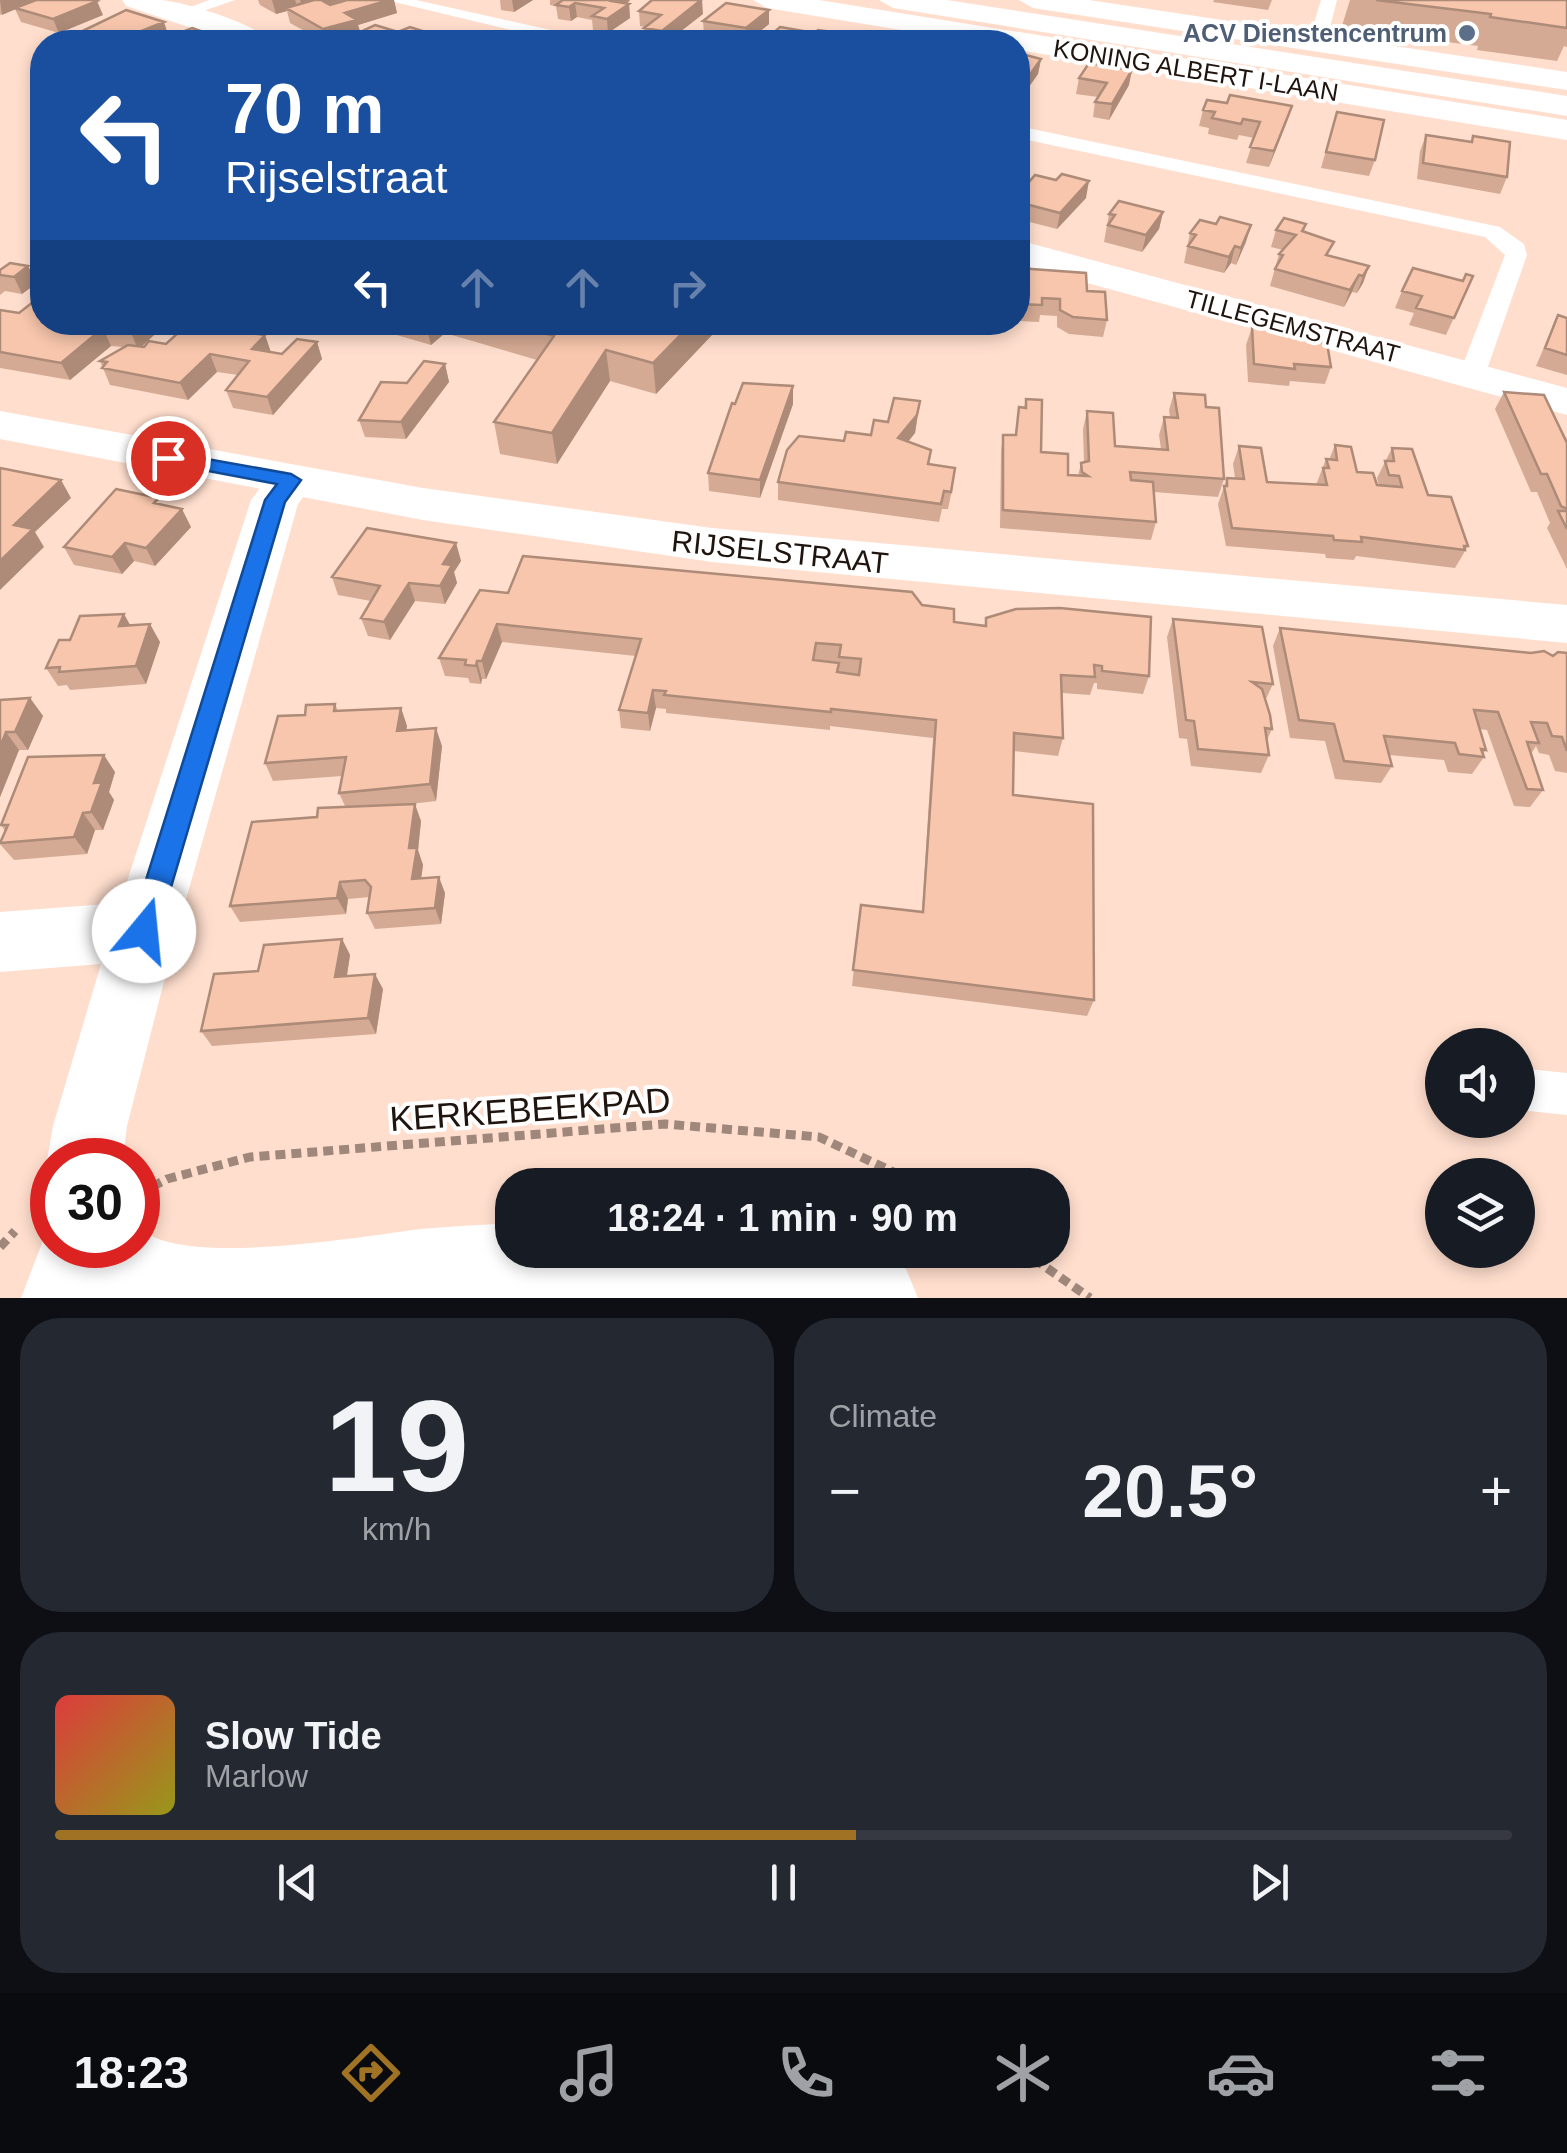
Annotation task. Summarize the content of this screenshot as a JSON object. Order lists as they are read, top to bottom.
{
  "streets": {
    "street": ["KONING ALBERT I-LAAN", "TILLEGEMSTRAAT", "RIJSELSTRAAT"],
    "path": ["KERKEBEEKPAD"]
  },
  "places": ["ACV Dienstencentrum"],
  "page": {
    "turn": ["70 m", "Rijselstraat"],
    "limit": "30",
    "trip": "18:24 · 1 min · 90 m",
    "tile": [
      ["19", "km/h"],
      "Climate"
    ],
    "heat": ["−", "20.5°", "+"],
    "song": ["Slow Tide", "Marlow"],
    "tabs": "18:23"
  }
}
